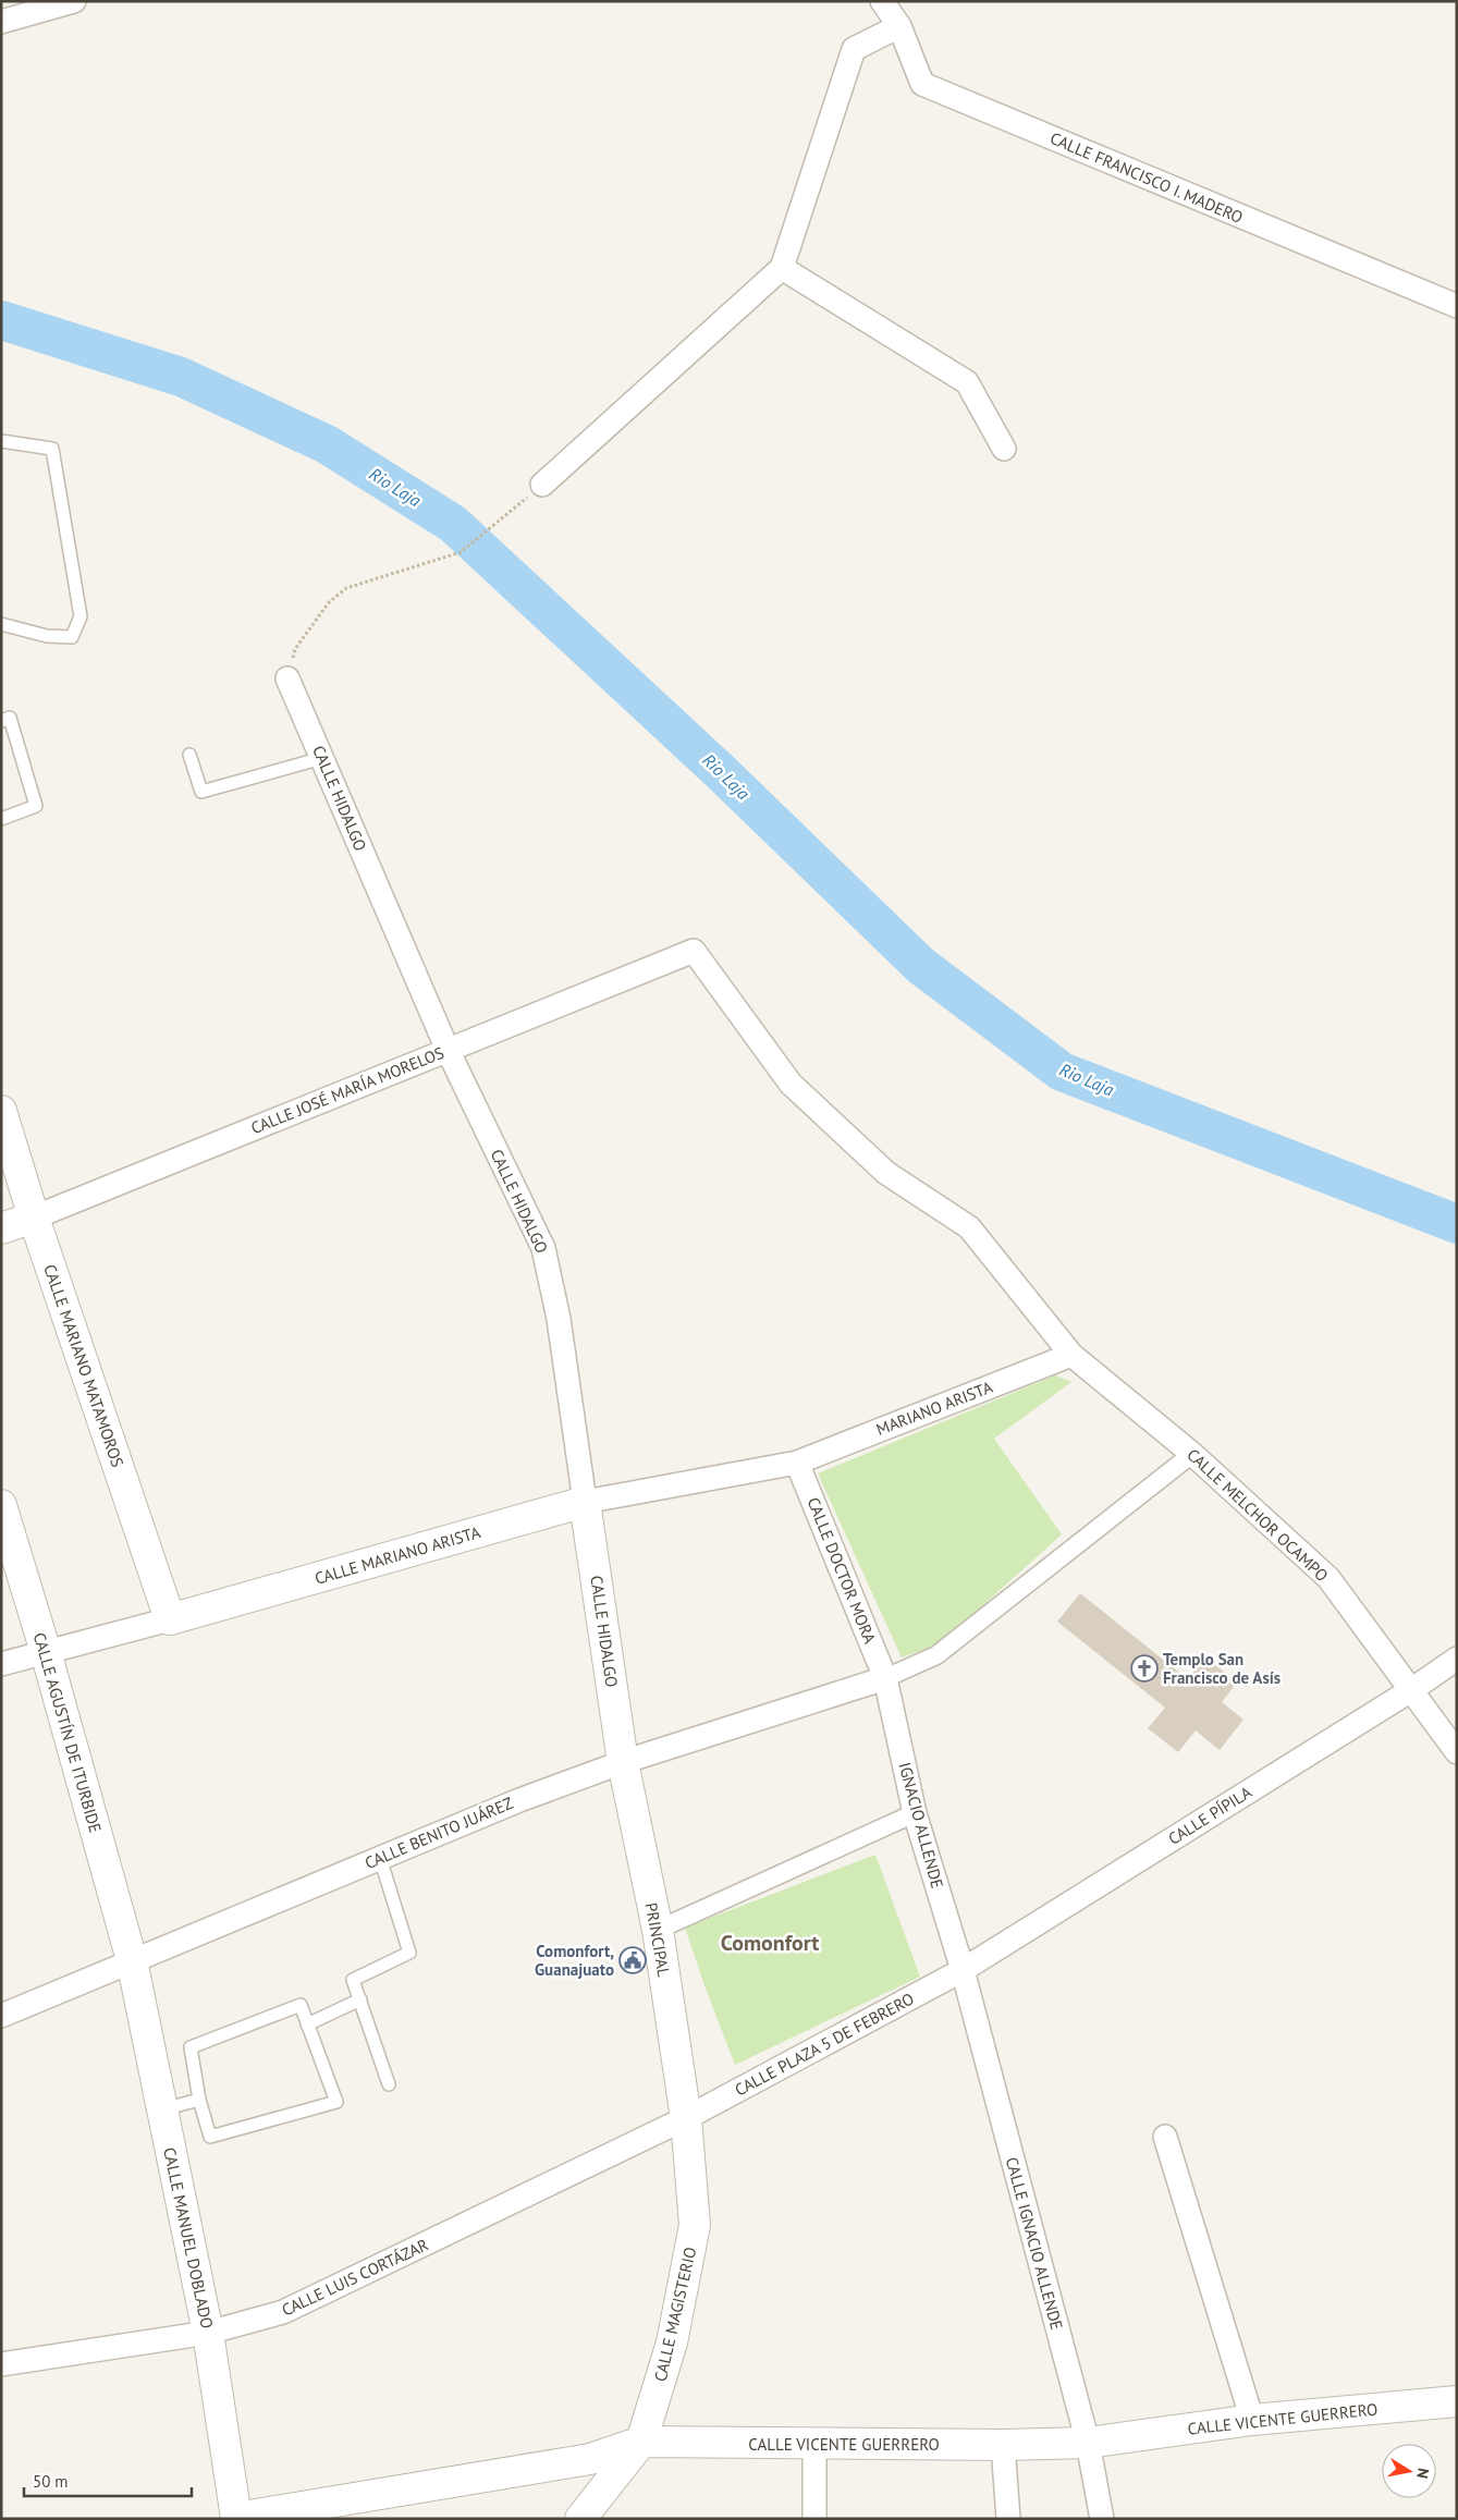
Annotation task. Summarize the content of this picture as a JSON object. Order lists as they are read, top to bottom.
{
  "streets": {
    "street": [
      "CALLE FRANCISCO I. MADERO",
      "CALLE HIDALGO",
      "CALLE JOSÉ MARÍA MORELOS",
      "CALLE MARIANO MATAMOROS",
      "MARIANO ARISTA",
      "CALLE MELCHOR OCAMPO",
      "CALLE MARIANO ARISTA",
      "CALLE DOCTOR MORA",
      "CALLE AGUSTÍN DE ITURBIDE",
      "CALLE PÍPILA",
      "IGNACIO ALLENDE",
      "CALLE BENITO JUÁREZ",
      "PRINCIPAL",
      "CALLE PLAZA 5 DE FEBRERO",
      "CALLE MANUEL DOBLADO",
      "CALLE IGNACIO ALLENDE",
      "CALLE LUIS CORTÁZAR",
      "CALLE MAGISTERIO",
      "CALLE VICENTE GUERRERO"
    ]
  },
  "crossings": [
    ["CALLE HIDALGO", "CALLE JOSÉ MARÍA MORELOS"],
    ["CALLE HIDALGO", "CALLE MARIANO ARISTA"],
    ["CALLE HIDALGO", "CALLE BENITO JUÁREZ"],
    ["CALLE HIDALGO", "PRINCIPAL"],
    ["CALLE JOSÉ MARÍA MORELOS", "CALLE MARIANO MATAMOROS"],
    ["CALLE JOSÉ MARÍA MORELOS", "CALLE MELCHOR OCAMPO"],
    ["CALLE MARIANO MATAMOROS", "CALLE MARIANO ARISTA"],
    ["MARIANO ARISTA", "CALLE MELCHOR OCAMPO"],
    ["MARIANO ARISTA", "CALLE MARIANO ARISTA"],
    ["MARIANO ARISTA", "CALLE DOCTOR MORA"],
    ["CALLE MELCHOR OCAMPO", "CALLE PÍPILA"],
    ["CALLE MARIANO ARISTA", "CALLE DOCTOR MORA"],
    ["CALLE MARIANO ARISTA", "CALLE AGUSTÍN DE ITURBIDE"],
    ["CALLE DOCTOR MORA", "IGNACIO ALLENDE"],
    ["CALLE DOCTOR MORA", "CALLE BENITO JUÁREZ"],
    ["CALLE AGUSTÍN DE ITURBIDE", "CALLE BENITO JUÁREZ"],
    ["CALLE AGUSTÍN DE ITURBIDE", "CALLE MANUEL DOBLADO"],
    ["CALLE PÍPILA", "IGNACIO ALLENDE"],
    ["CALLE PÍPILA", "CALLE PLAZA 5 DE FEBRERO"],
    ["CALLE PÍPILA", "CALLE IGNACIO ALLENDE"],
    ["IGNACIO ALLENDE", "CALLE BENITO JUÁREZ"],
    ["IGNACIO ALLENDE", "CALLE PLAZA 5 DE FEBRERO"],
    ["IGNACIO ALLENDE", "CALLE IGNACIO ALLENDE"],
    ["CALLE BENITO JUÁREZ", "PRINCIPAL"],
    ["CALLE BENITO JUÁREZ", "CALLE MANUEL DOBLADO"],
    ["PRINCIPAL", "CALLE PLAZA 5 DE FEBRERO"],
    ["PRINCIPAL", "CALLE LUIS CORTÁZAR"],
    ["PRINCIPAL", "CALLE MAGISTERIO"],
    ["CALLE PLAZA 5 DE FEBRERO", "CALLE IGNACIO ALLENDE"],
    ["CALLE PLAZA 5 DE FEBRERO", "CALLE LUIS CORTÁZAR"],
    ["CALLE PLAZA 5 DE FEBRERO", "CALLE MAGISTERIO"],
    ["CALLE MANUEL DOBLADO", "CALLE LUIS CORTÁZAR"],
    ["CALLE MANUEL DOBLADO", "CALLE VICENTE GUERRERO"],
    ["CALLE IGNACIO ALLENDE", "CALLE VICENTE GUERRERO"],
    ["CALLE LUIS CORTÁZAR", "CALLE MAGISTERIO"],
    ["CALLE MAGISTERIO", "CALLE VICENTE GUERRERO"]
  ],
  "districts": ["Comonfort"],
  "water": ["Rio Laja"],
  "places": {
    "church": ["Templo San Francisco de Asís"],
    "public building": ["Comonfort, Guanajuato"]
  },
  "scale_bar": "50 m",
  "north": "right"
}
